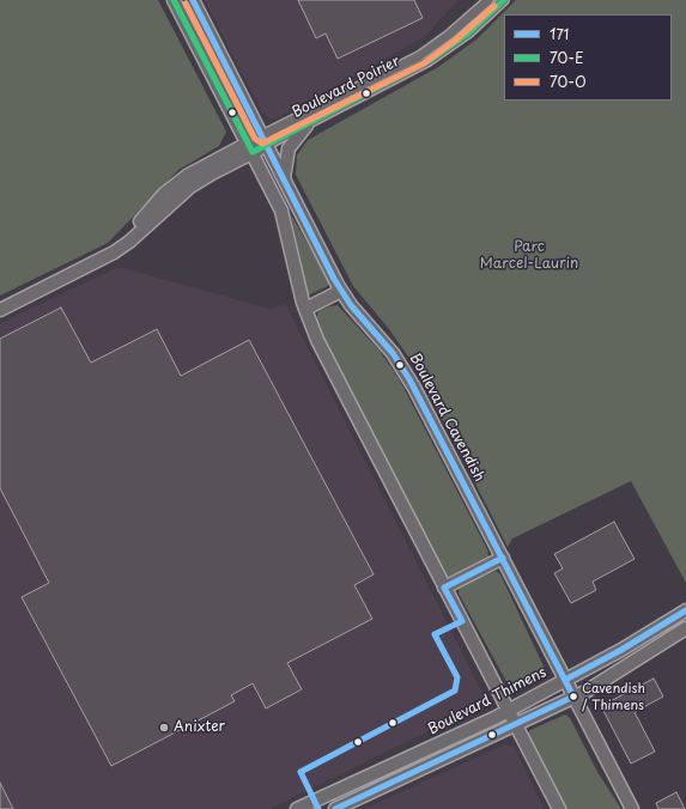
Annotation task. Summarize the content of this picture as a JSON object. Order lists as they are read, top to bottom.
{
  "streets": {
    "main road": ["Boulevard Poirier", "Boulevard Cavendish", "Boulevard Thimens"]
  },
  "crossings": [
    ["Boulevard Poirier", "Boulevard Cavendish"],
    ["Boulevard Cavendish", "Boulevard Thimens"]
  ],
  "parks": ["Parc Marcel-Laurin"],
  "places": ["Cavendish / Thimens", "Anixter"],
  "lines": ["transit line 171", "transit line 70-E", "transit line 70-O"],
  "legend": ["171", "70-E", "70-O"]
}
